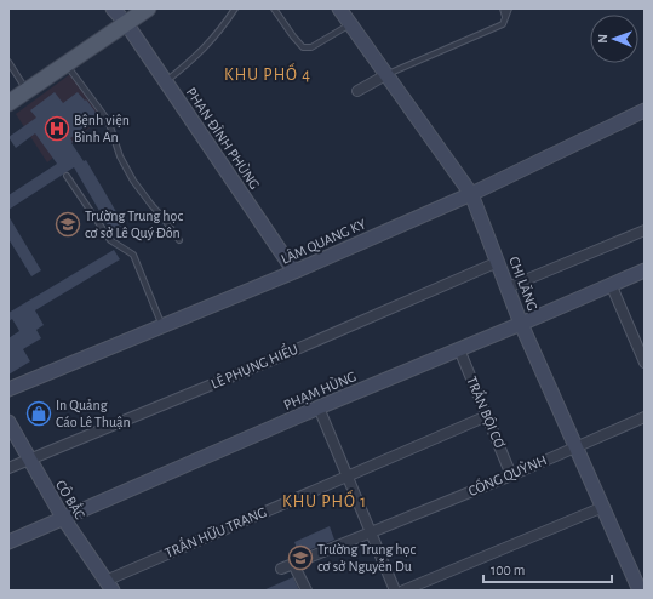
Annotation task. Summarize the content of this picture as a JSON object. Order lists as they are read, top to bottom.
{
  "streets": {
    "street": [
      "PHAN ĐÌNH PHÙNG",
      "LÂM QUANG KY",
      "CHI LĂNG",
      "LÊ PHỤNG HIỂU",
      "PHẠM HÙNG",
      "TRẦN BỘI CƠ",
      "CỐNG QUỲNH",
      "CÔ BẮC",
      "TRẦN HỮU TRANG"
    ]
  },
  "crossings": [
    ["PHAN ĐÌNH PHÙNG", "LÂM QUANG KY"],
    ["LÂM QUANG KY", "CHI LĂNG"],
    ["CHI LĂNG", "LÊ PHỤNG HIỂU"],
    ["CHI LĂNG", "PHẠM HÙNG"],
    ["CHI LĂNG", "CỐNG QUỲNH"],
    ["LÊ PHỤNG HIỂU", "CÔ BẮC"],
    ["PHẠM HÙNG", "TRẦN BỘI CƠ"],
    ["PHẠM HÙNG", "CÔ BẮC"],
    ["TRẦN BỘI CƠ", "CỐNG QUỲNH"],
    ["TRẦN BỘI CƠ", "TRẦN HỮU TRANG"],
    ["CÔ BẮC", "TRẦN HỮU TRANG"]
  ],
  "districts": ["KHU PHỐ 4", "KHU PHỐ 1"],
  "places": {
    "hospital": ["Bệnh viện Bình An"],
    "school or university": ["Trường Trung học cơ sở Lê Quý Đôn", "Trường Trung học cơ sở Nguyễn Du"],
    "shop": ["In Quảng Cáo Lê Thuận"]
  },
  "scale_bar": "100 m",
  "north": "left"
}
